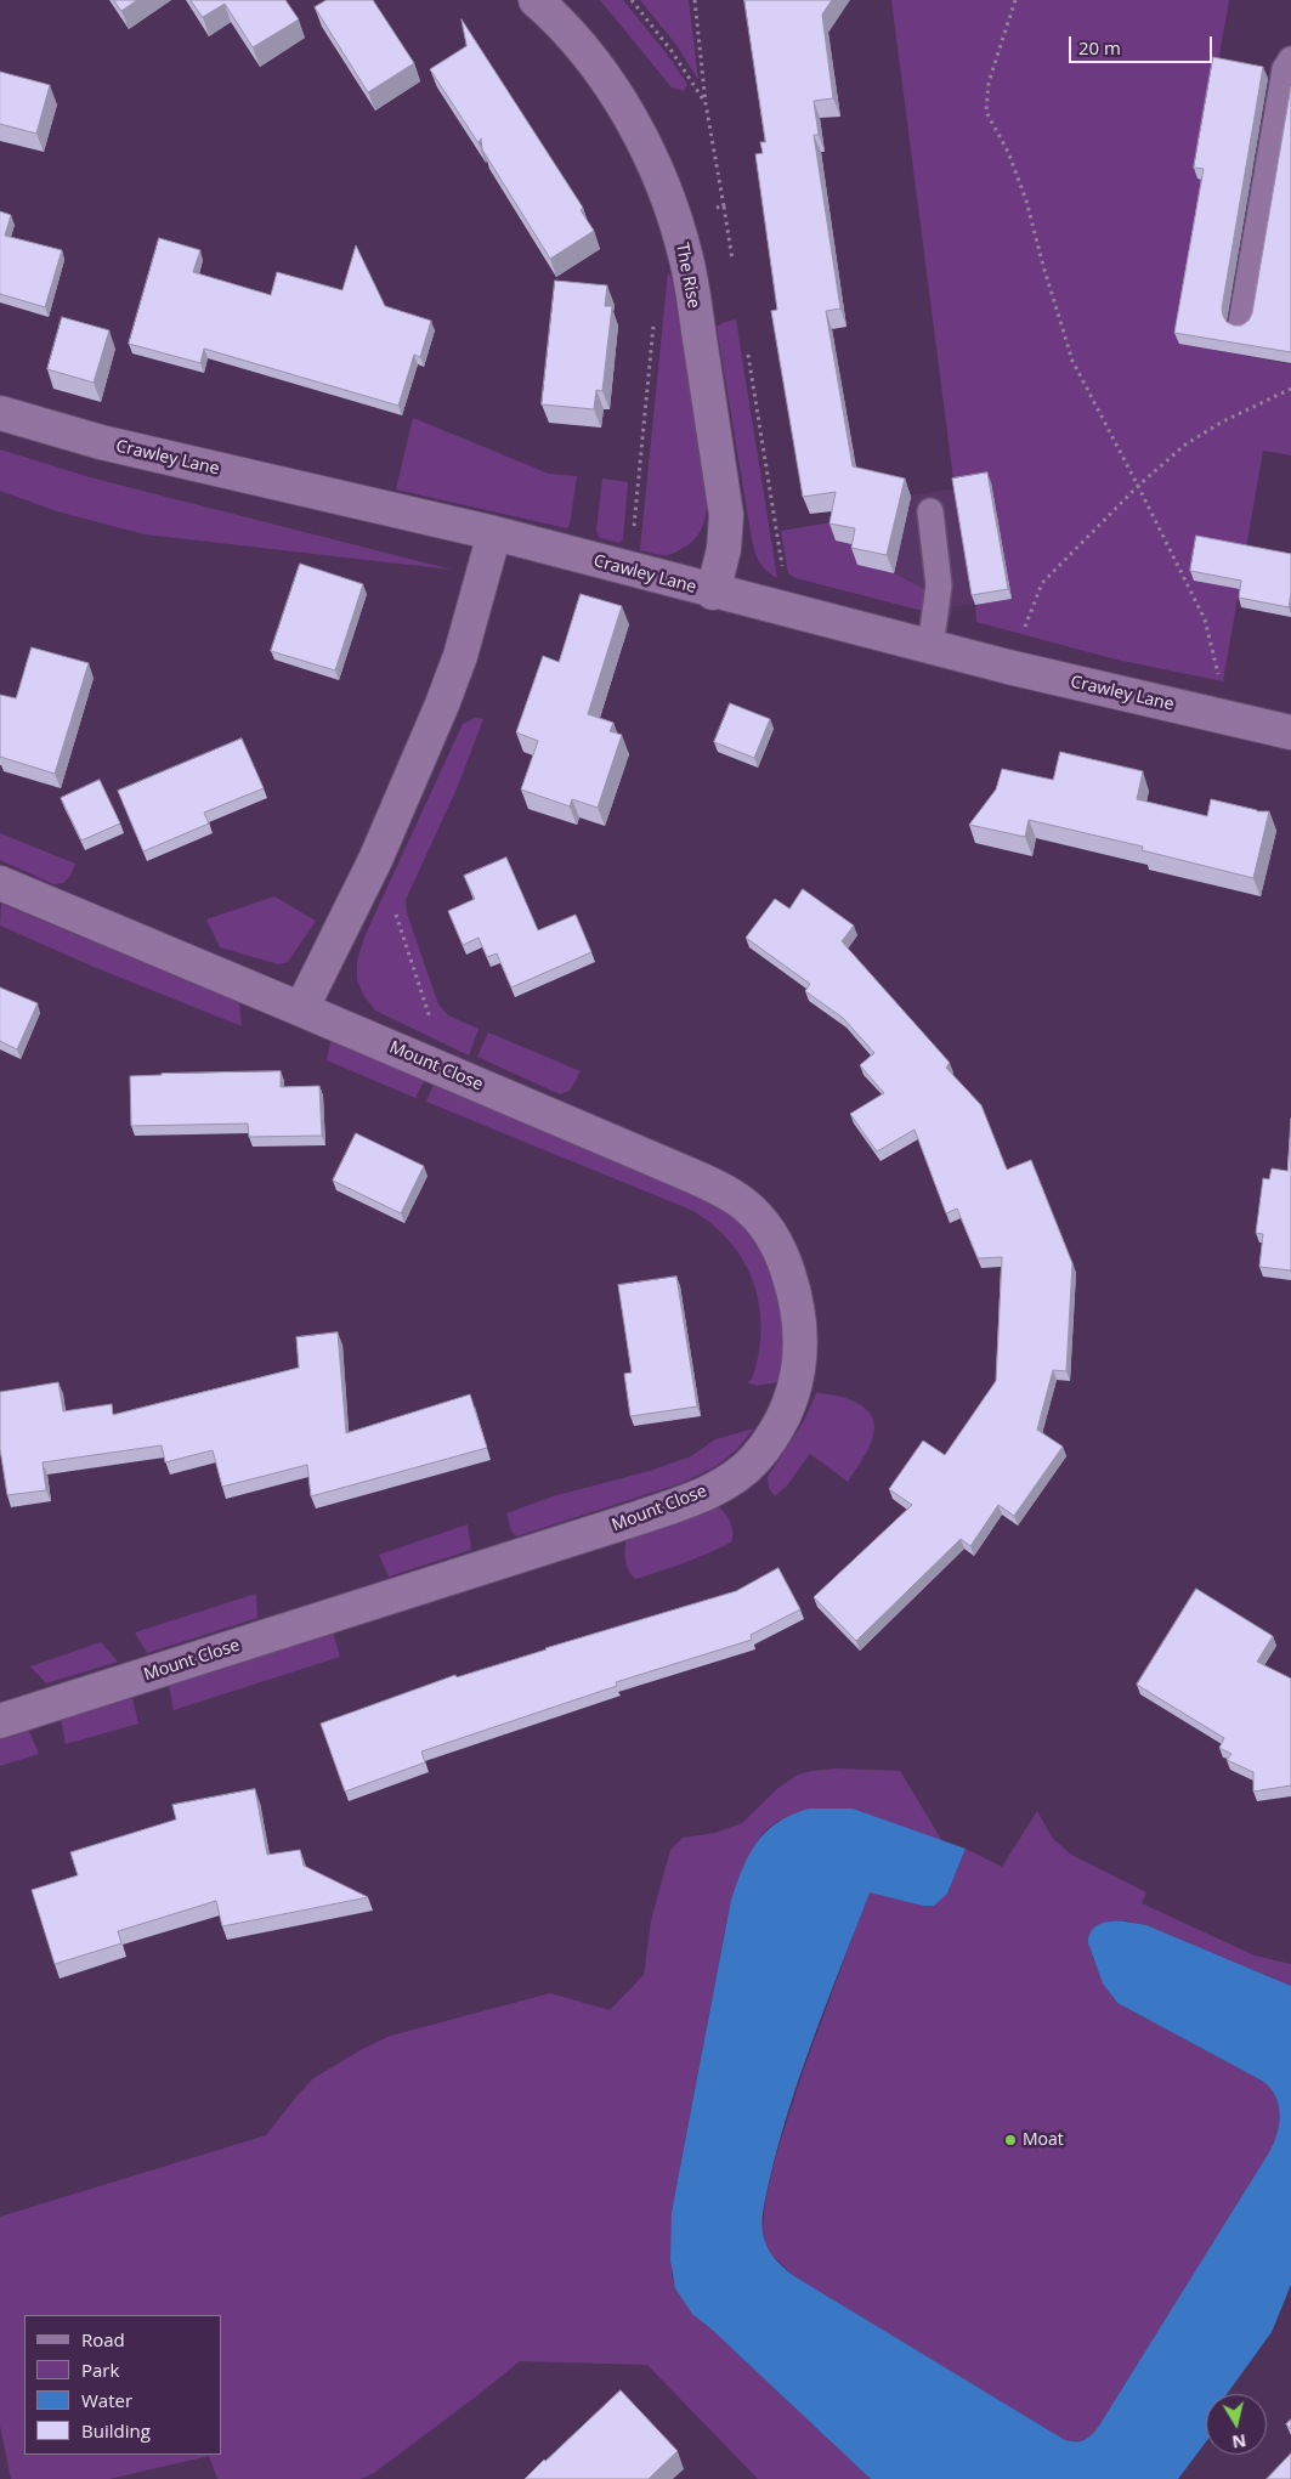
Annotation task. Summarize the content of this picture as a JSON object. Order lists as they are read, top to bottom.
{
  "streets": {
    "street": ["The Rise", "Crawley Lane", "Mount Close"]
  },
  "crossings": [
    ["The Rise", "Crawley Lane"]
  ],
  "places": ["Moat"],
  "legend": [
    "Road",
    "Park",
    "Water",
    "Building"
  ],
  "scale_bar": "20 m",
  "north": "bottom"
}
